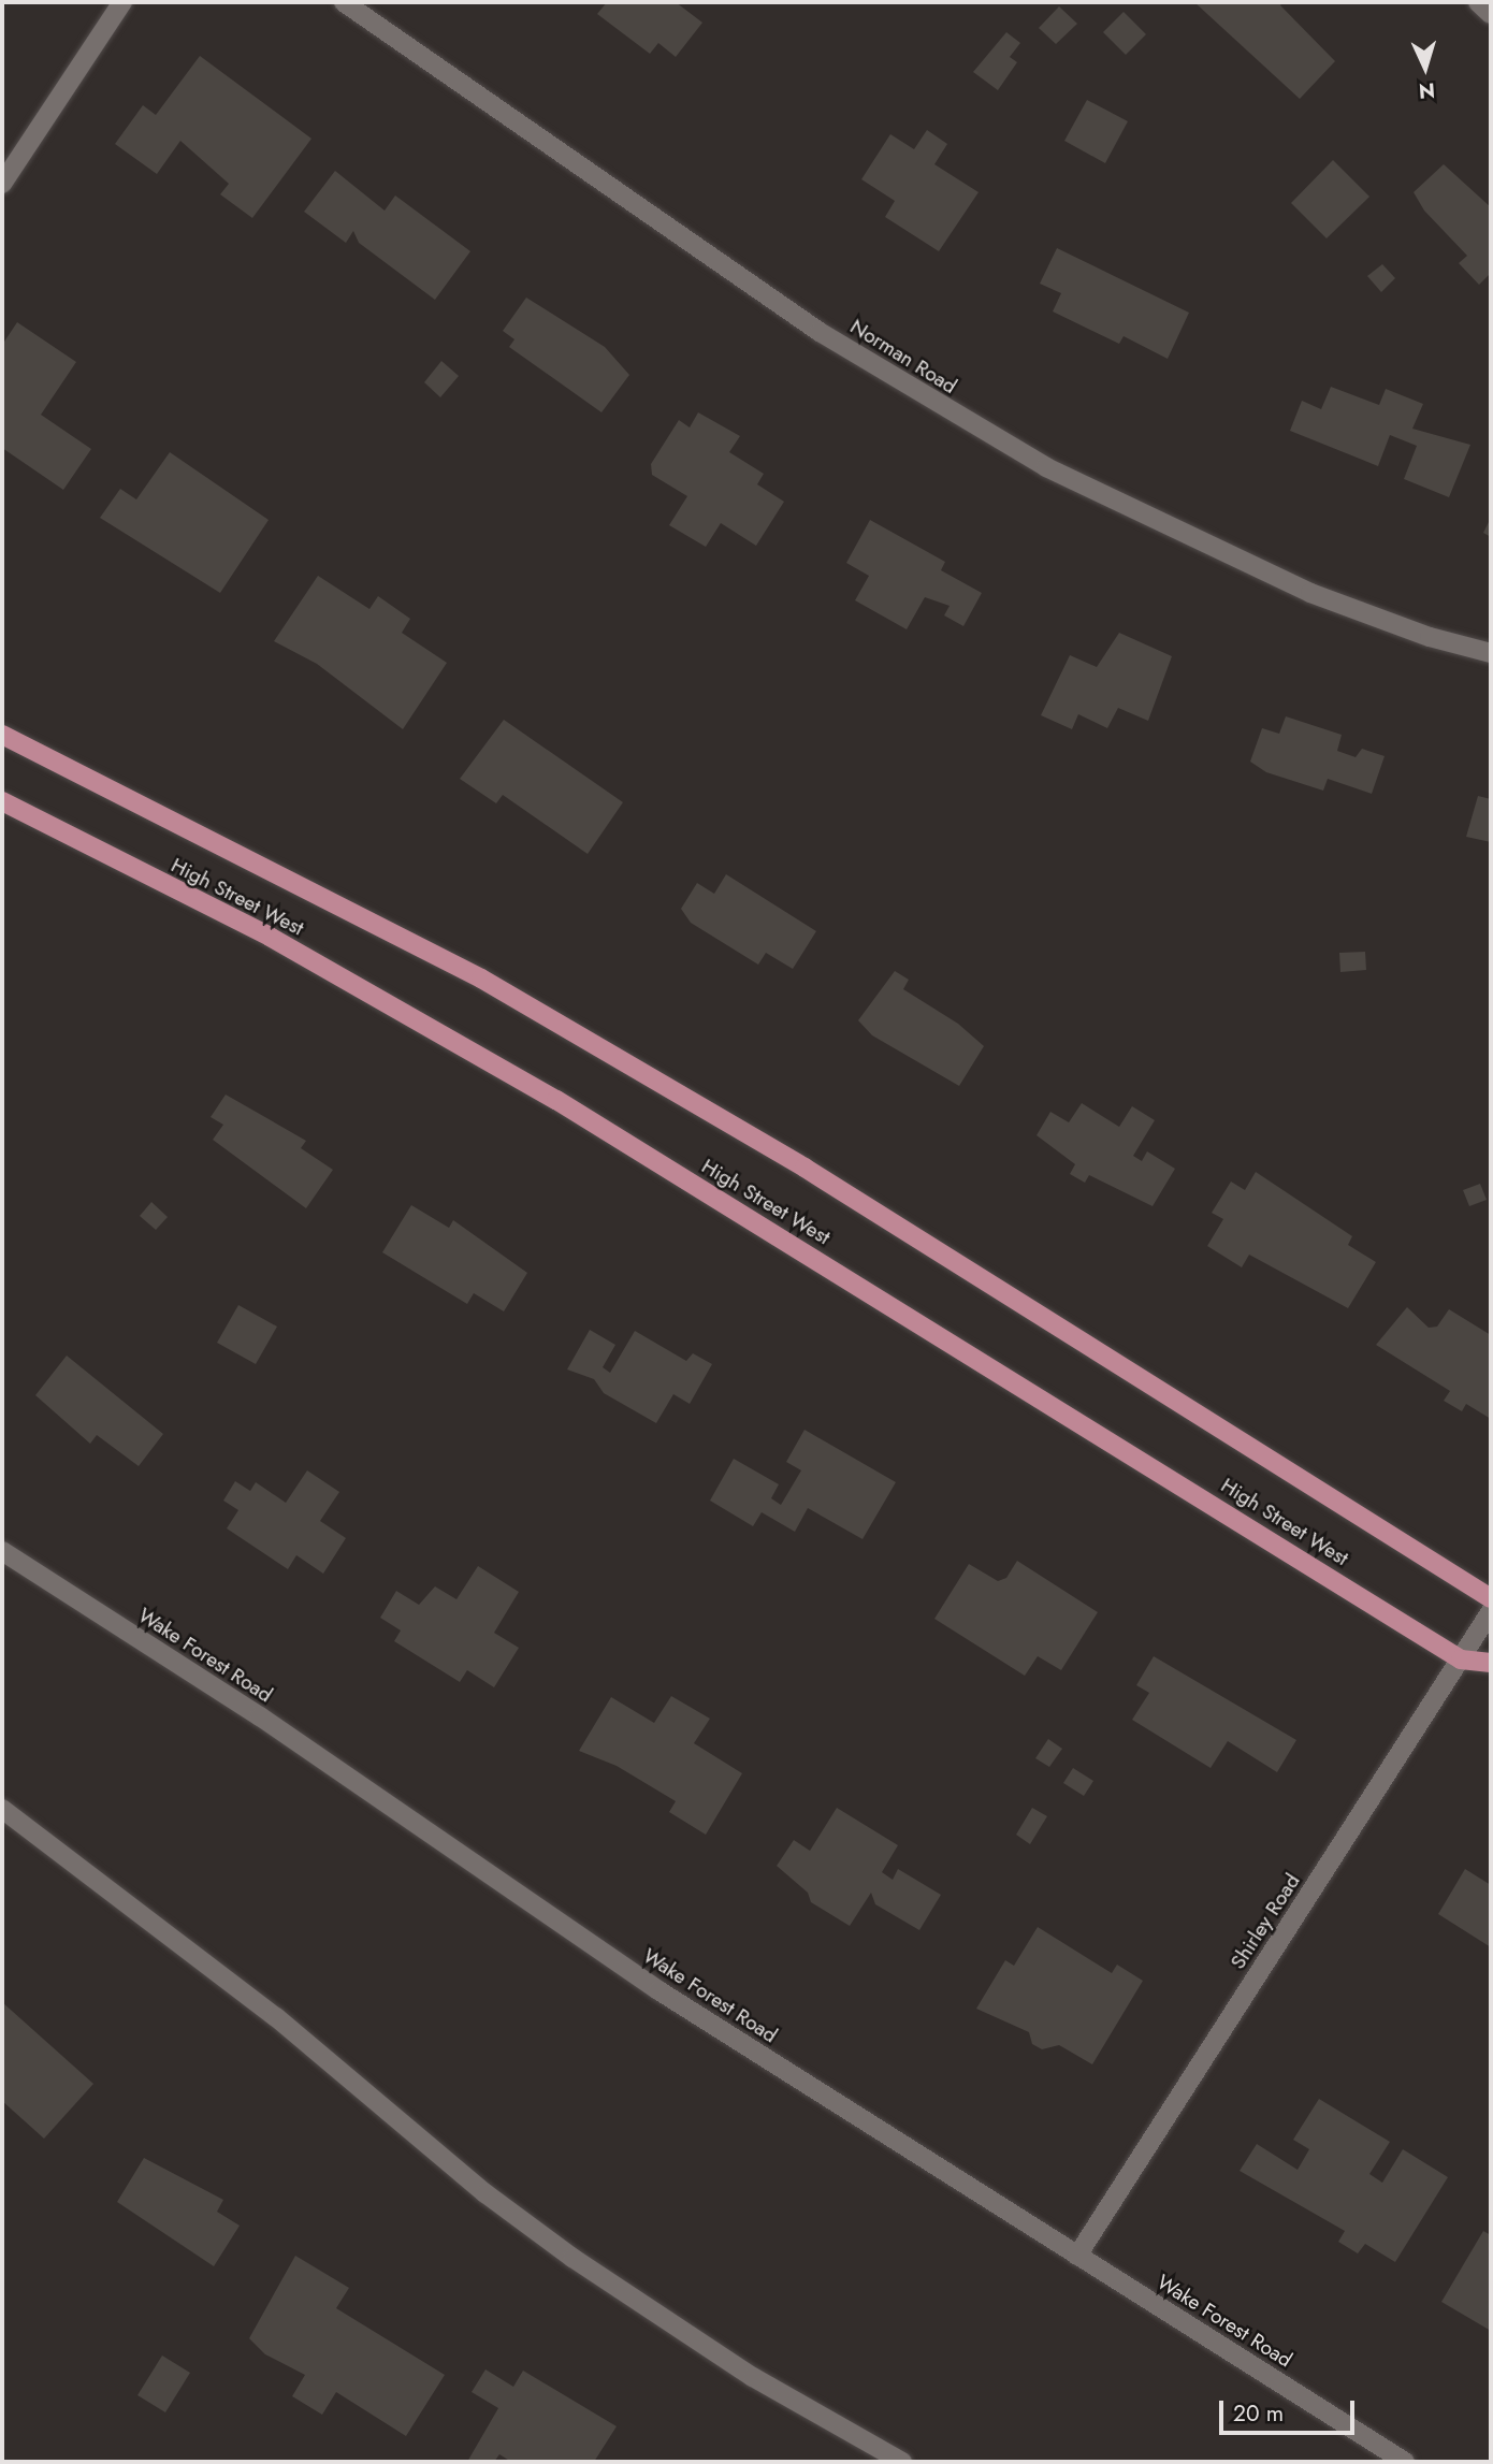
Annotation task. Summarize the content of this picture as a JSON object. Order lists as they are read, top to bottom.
{
  "streets": {
    "main road": ["High Street West"],
    "street": ["Norman Road", "Wake Forest Road", "Shirley Road"]
  },
  "crossings": [
    ["High Street West", "Shirley Road"],
    ["Wake Forest Road", "Shirley Road"]
  ],
  "scale_bar": "20 m",
  "north": "bottom"
}
